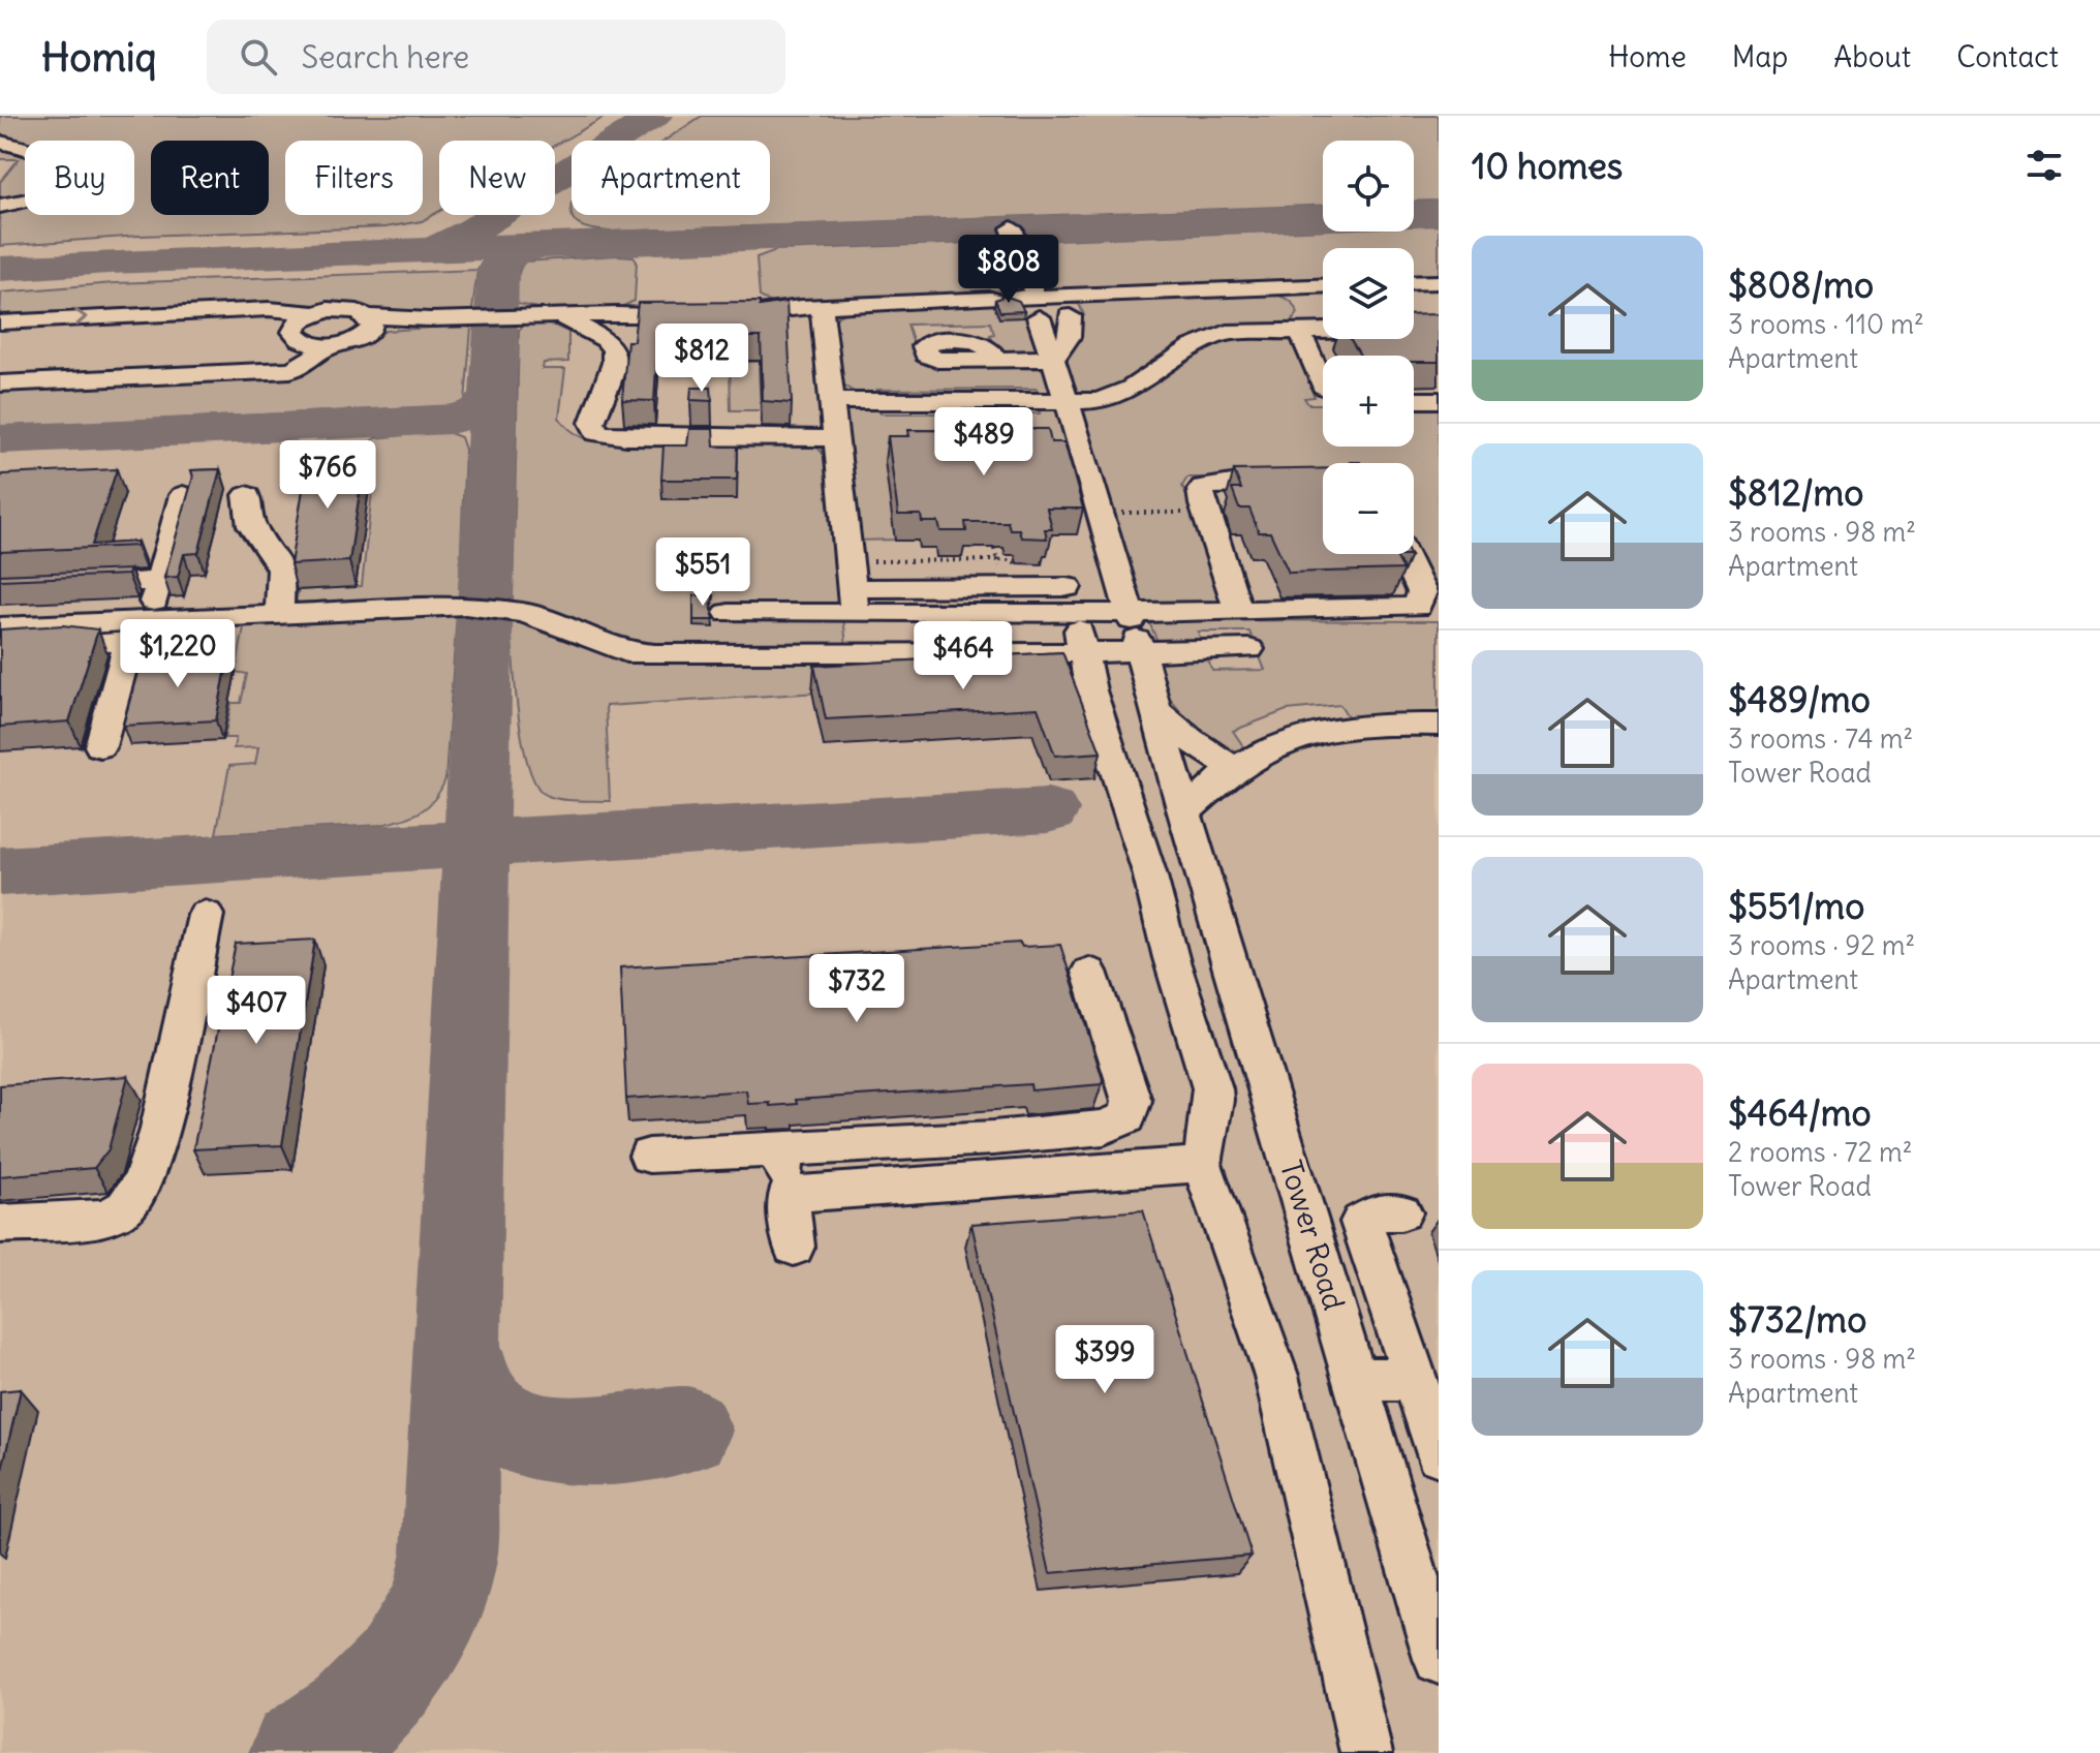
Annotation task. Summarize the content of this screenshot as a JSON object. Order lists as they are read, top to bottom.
{
  "streets": {
    "street": ["Tower Road"]
  },
  "page": {
    "header": "Homiq",
    "search": "Search here",
    "nav": [
      "Home",
      "Map",
      "About",
      "Contact"
    ],
    "heading": "10 homes",
    "map_buttons": ["+", "−"],
    "chip": [
      "Buy",
      "Rent",
      "Filters",
      "New",
      "Apartment"
    ],
    "list": [
      {
        "name": "$808/mo",
        "note": "3 rooms · 110 m² · Apartment"
      },
      {
        "name": "$812/mo",
        "note": "3 rooms · 98 m² · Apartment"
      },
      {
        "name": "$489/mo",
        "note": "3 rooms · 74 m² · Tower Road"
      },
      {
        "name": "$551/mo",
        "note": "3 rooms · 92 m² · Apartment"
      },
      {
        "name": "$464/mo",
        "note": "2 rooms · 72 m² · Tower Road"
      },
      {
        "name": "$732/mo",
        "note": "3 rooms · 98 m² · Apartment"
      }
    ],
    "price": [
      "$808",
      "$812",
      "$489",
      "$766",
      "$551",
      "$1,220",
      "$464",
      "$732",
      "$407",
      "$399"
    ]
  }
}
